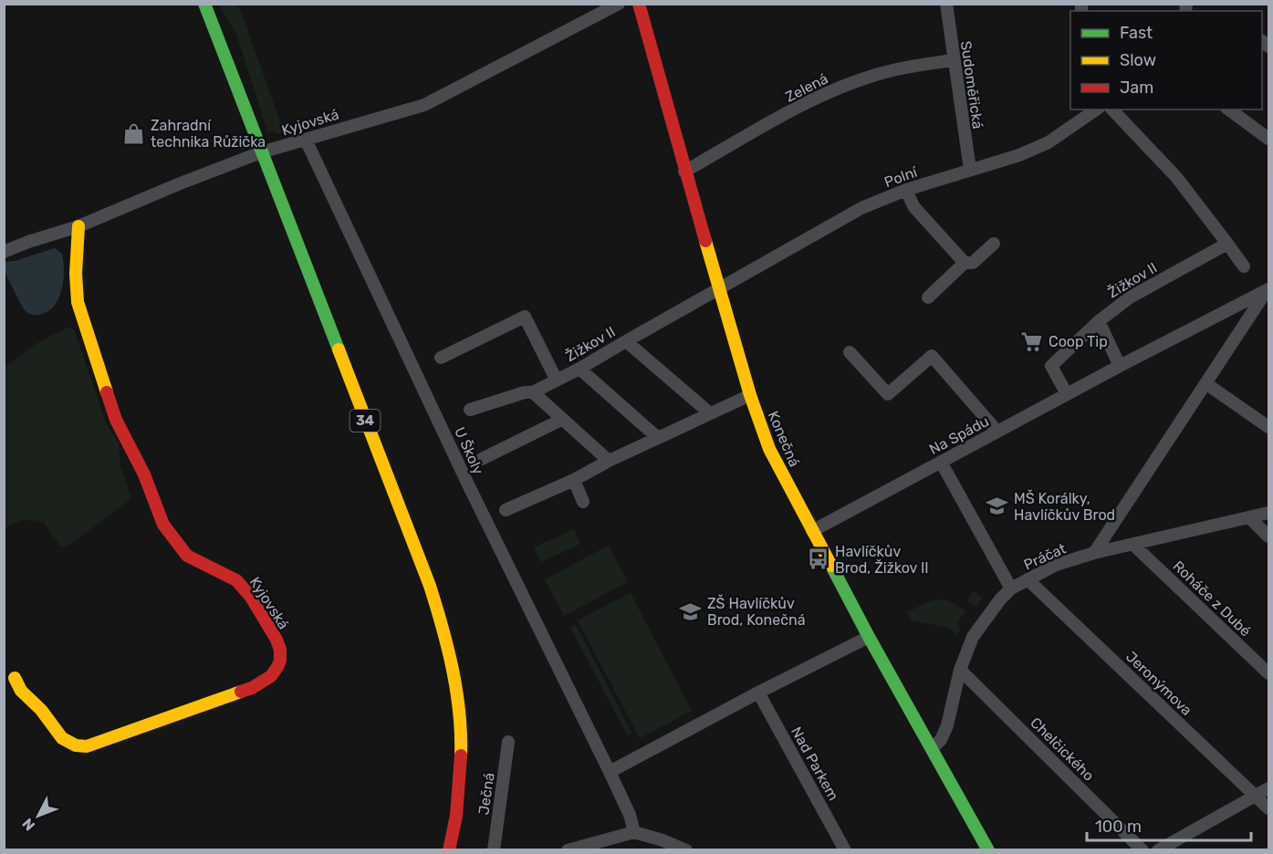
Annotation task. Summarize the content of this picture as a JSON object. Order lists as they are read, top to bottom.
{
  "streets": {
    "street": [
      "Sudoměřická",
      "Zelená",
      "Kyjovská",
      "Polní",
      "Žižkov II",
      "34",
      "Na Spádu",
      "Konečná",
      "U Školy",
      "Práčat",
      "Roháče z Dubé",
      "Jeronýmova",
      "Chelčického",
      "Nad Parkem",
      "Ječná"
    ]
  },
  "crossings": [
    ["Sudoměřická", "Zelená"],
    ["Sudoměřická", "Polní"],
    ["Zelená", "Konečná"],
    ["Kyjovská", "34"],
    ["Kyjovská", "U Školy"],
    ["Polní", "Žižkov II"],
    ["Polní", "Konečná"],
    ["Žižkov II", "Na Spádu"],
    ["Žižkov II", "Konečná"],
    ["Na Spádu", "Konečná"],
    ["Konečná", "Práčat"],
    ["Práčat", "Roháče z Dubé"],
    ["Práčat", "Jeronýmova"],
    ["Práčat", "Chelčického"]
  ],
  "places": {
    "shop": ["Zahradní technika Růžička"],
    "supermarket": ["Coop Tip"],
    "school or university": ["MŠ Korálky, Havlíčkův Brod", "ZŠ Havlíčkův Brod, Konečná"],
    "bus stop": ["Havlíčkův Brod, Žižkov II"]
  },
  "legend": ["Fast", "Slow", "Jam"],
  "scale_bar": "100 m",
  "north": "bottom left"
}
